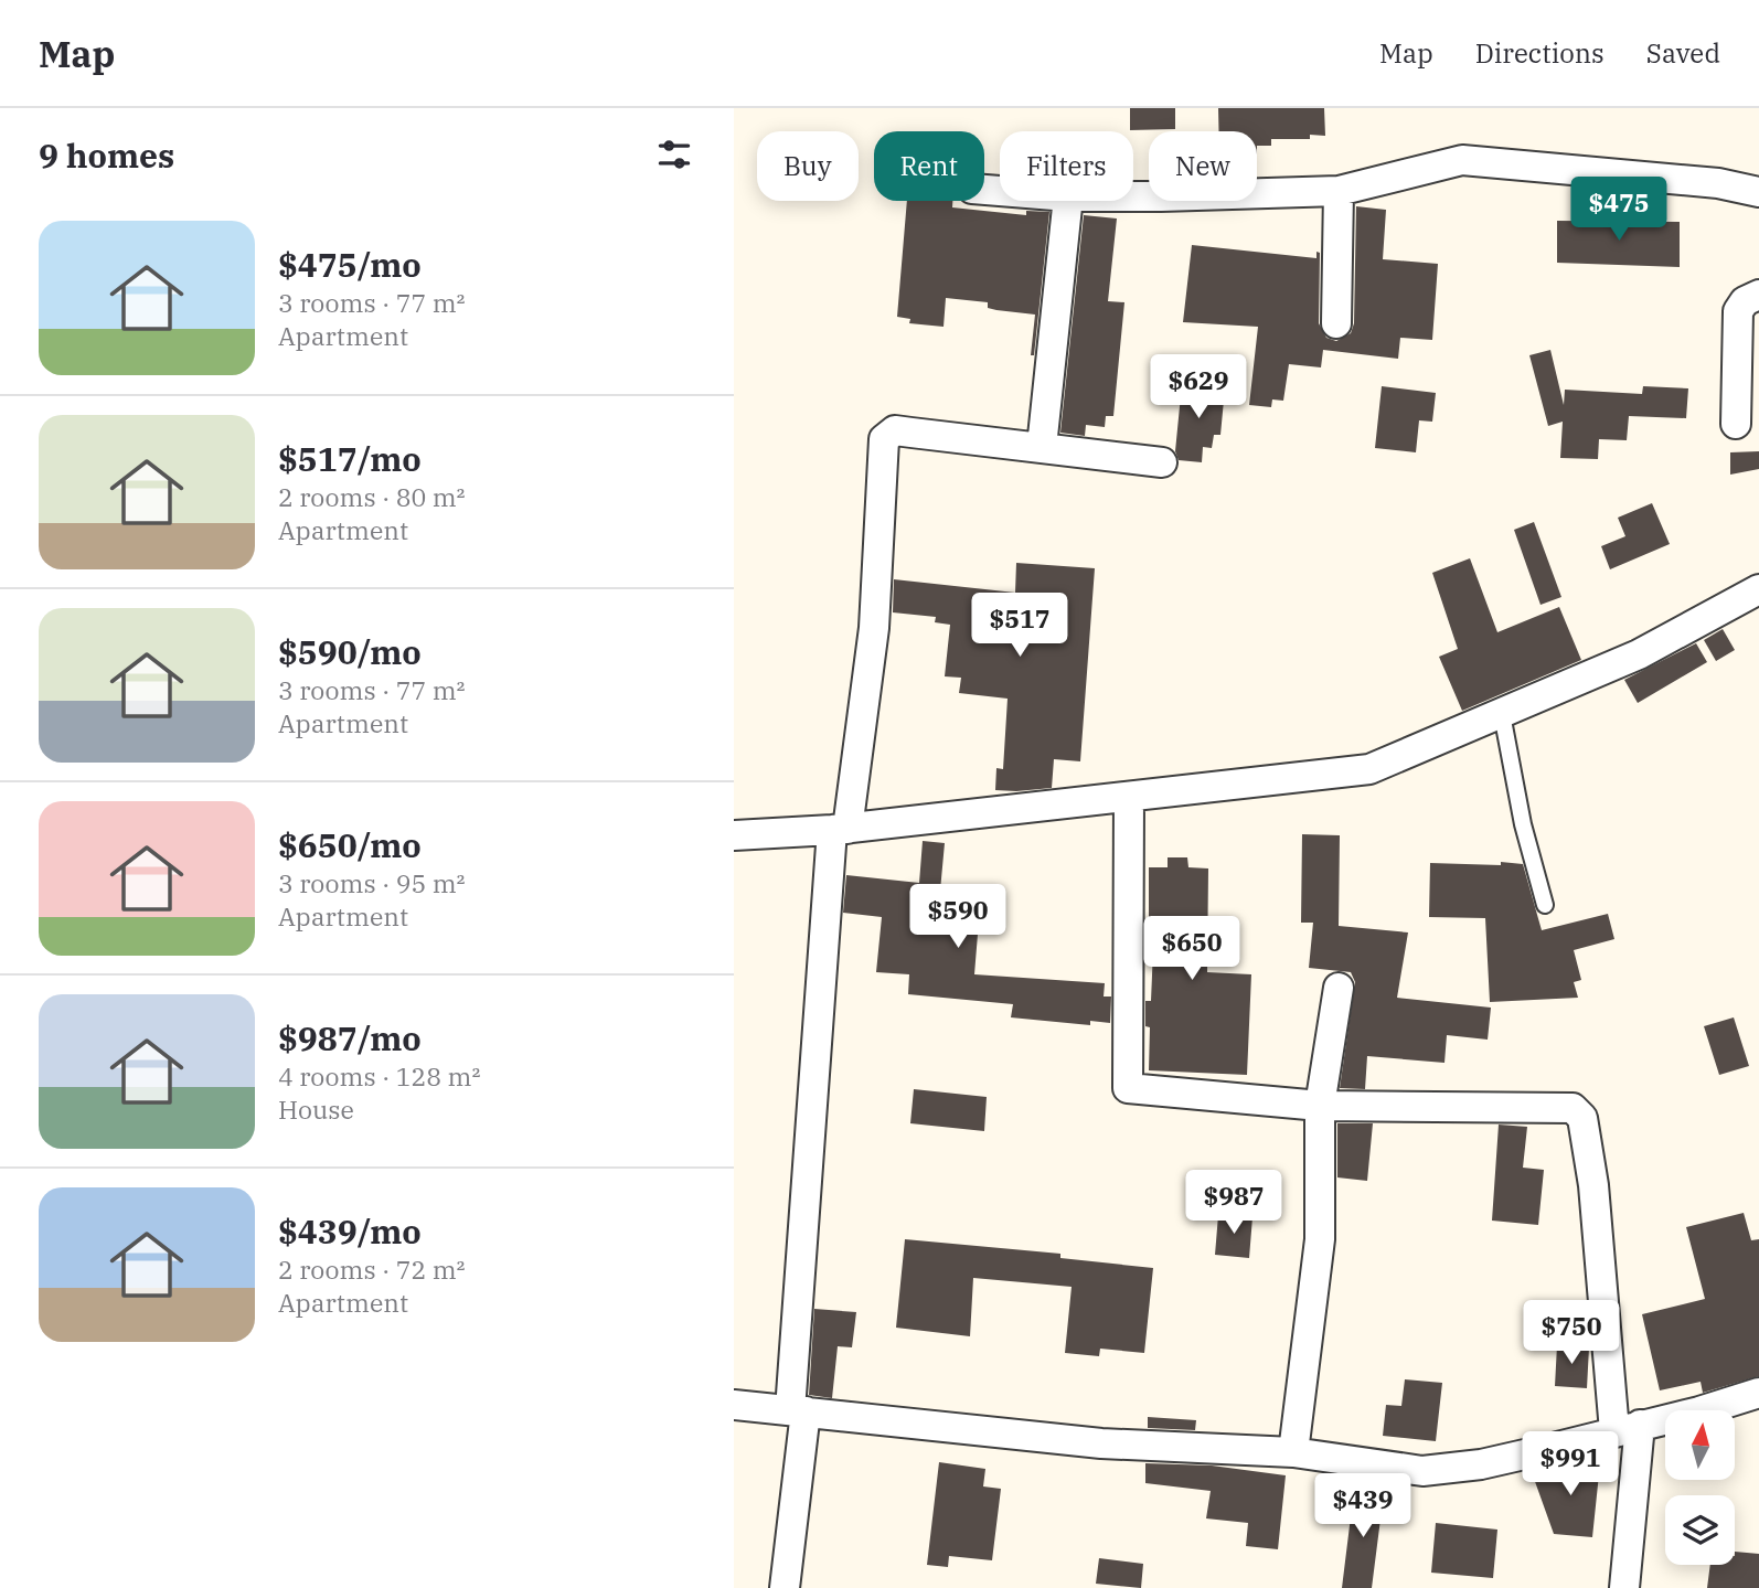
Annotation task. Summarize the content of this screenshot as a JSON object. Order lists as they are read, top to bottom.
{
  "north": "top",
  "page": {
    "header": "Map",
    "nav": ["Map", "Directions", "Saved"],
    "heading": "9 homes",
    "chip": [
      "Buy",
      "Rent",
      "Filters",
      "New"
    ],
    "price": [
      "$475",
      "$629",
      "$517",
      "$590",
      "$650",
      "$987",
      "$750",
      "$991",
      "$439"
    ],
    "list": [
      {
        "name": "$475/mo",
        "note": "3 rooms · 77 m² · Apartment"
      },
      {
        "name": "$517/mo",
        "note": "2 rooms · 80 m² · Apartment"
      },
      {
        "name": "$590/mo",
        "note": "3 rooms · 77 m² · Apartment"
      },
      {
        "name": "$650/mo",
        "note": "3 rooms · 95 m² · Apartment"
      },
      {
        "name": "$987/mo",
        "note": "4 rooms · 128 m² · House"
      },
      {
        "name": "$439/mo",
        "note": "2 rooms · 72 m² · Apartment"
      }
    ]
  }
}
